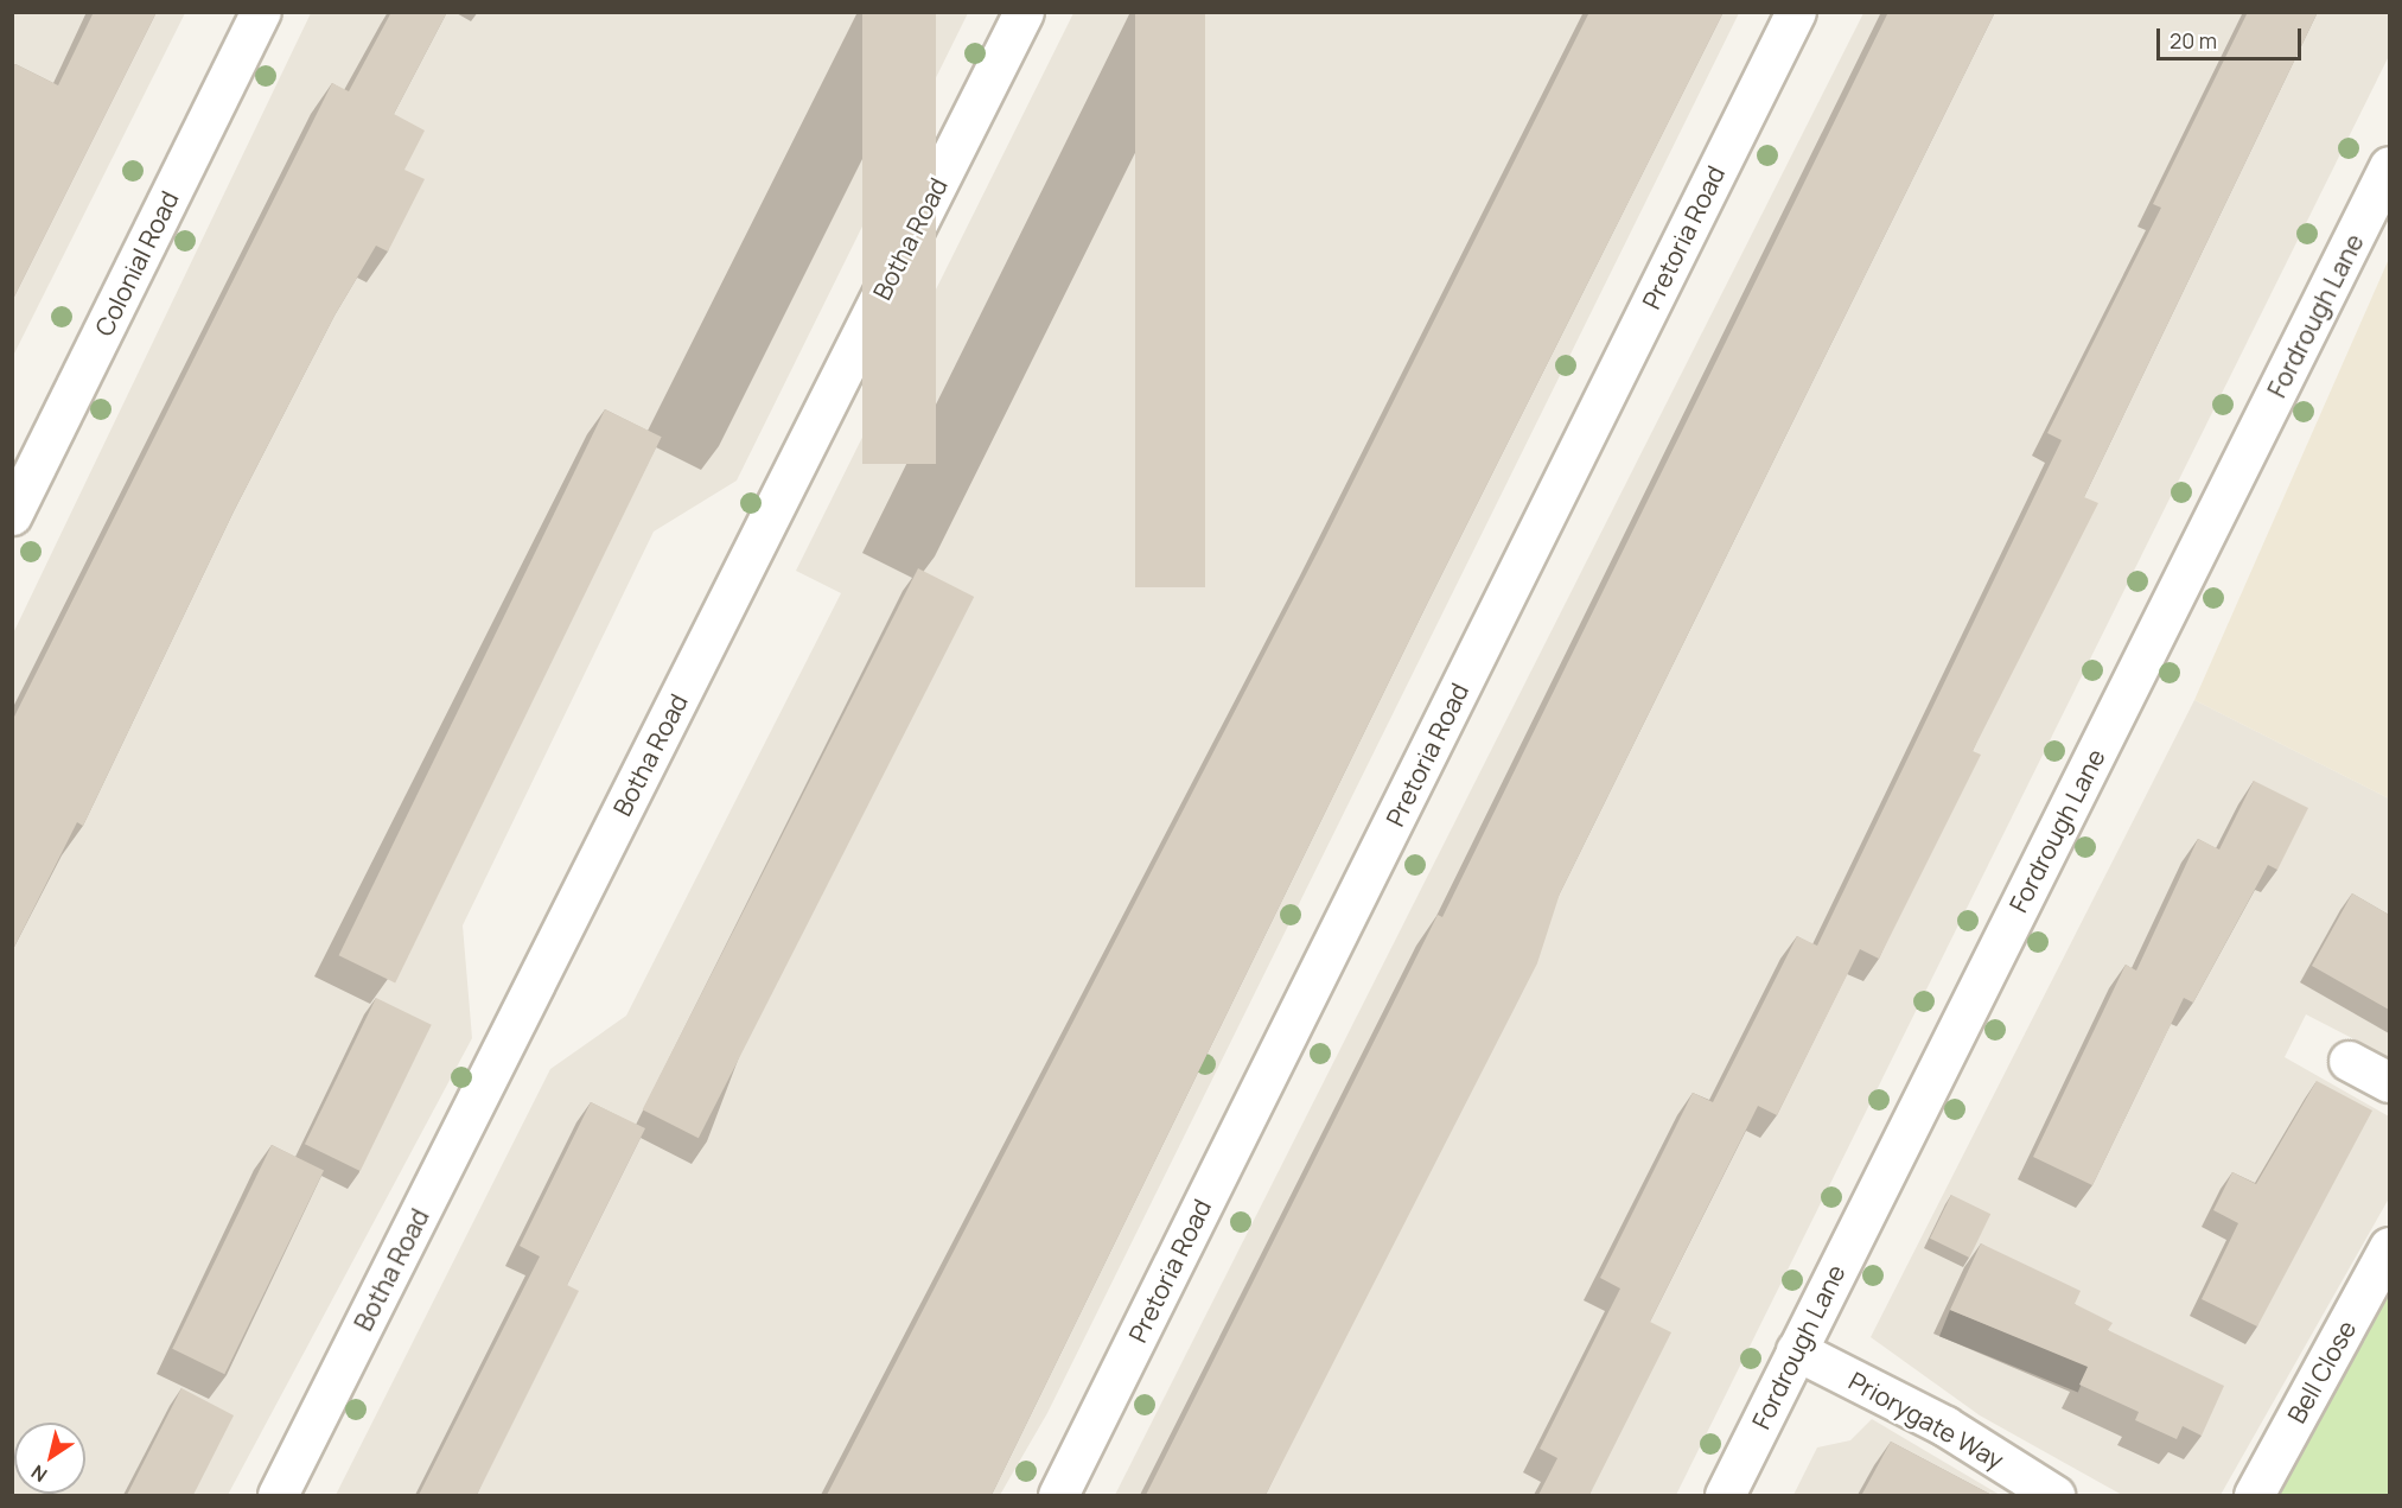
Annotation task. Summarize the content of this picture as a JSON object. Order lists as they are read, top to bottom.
{
  "streets": {
    "street": [
      "Pretoria Road",
      "Botha Road",
      "Colonial Road",
      "Fordrough Lane",
      "Bell Close",
      "Priorygate Way"
    ]
  },
  "crossings": [
    ["Fordrough Lane", "Priorygate Way"]
  ],
  "scale_bar": "20 m",
  "north": "bottom left"
}
